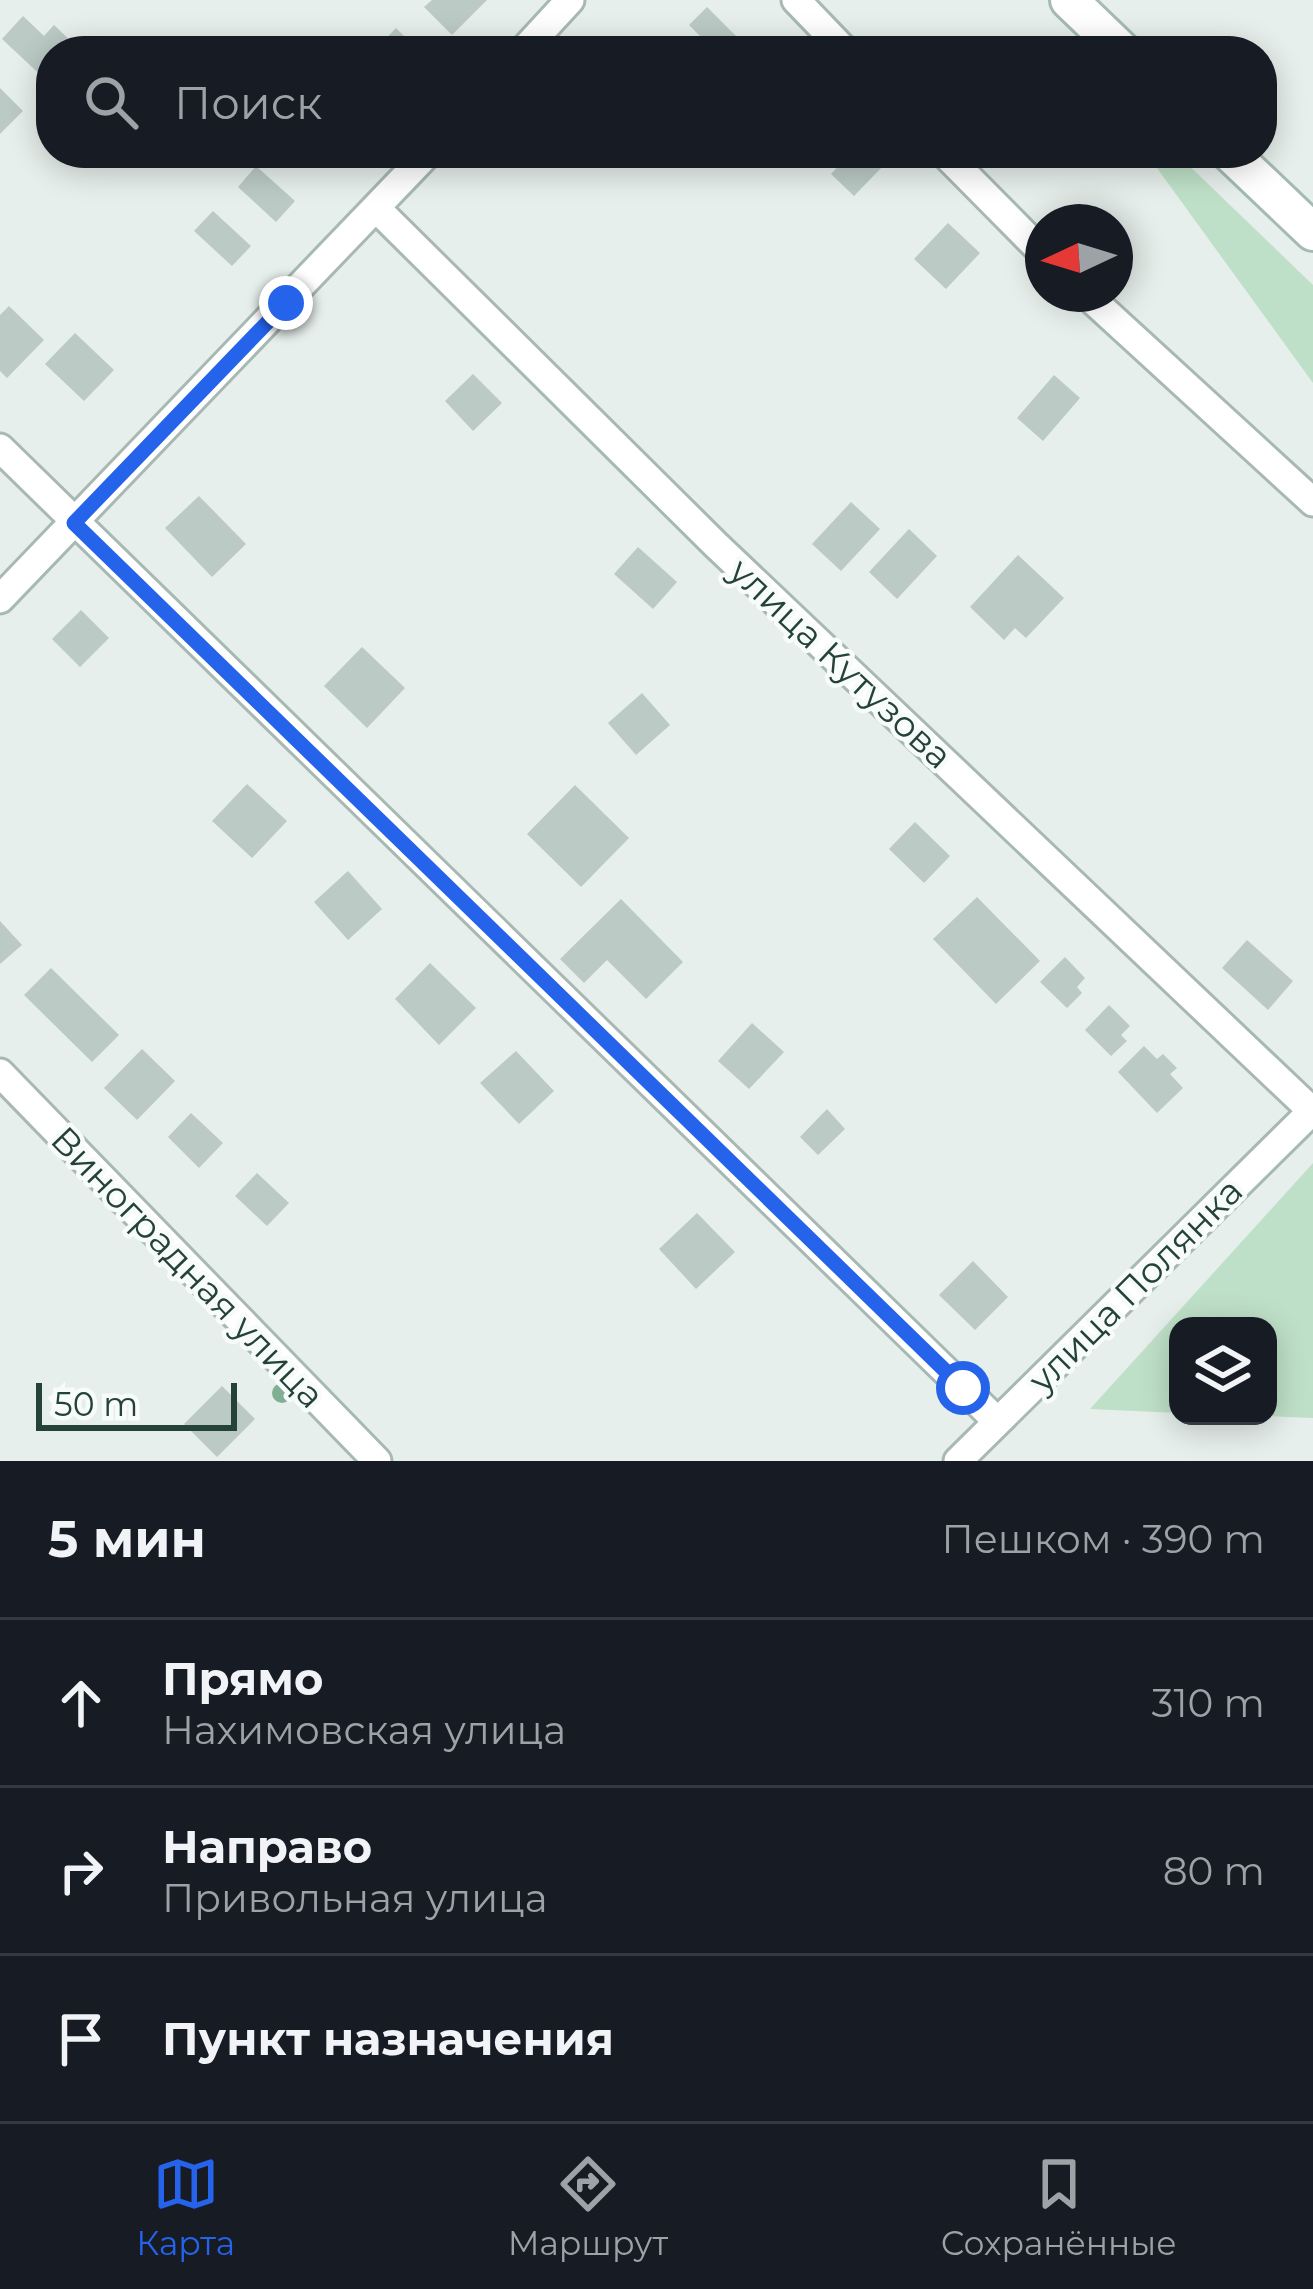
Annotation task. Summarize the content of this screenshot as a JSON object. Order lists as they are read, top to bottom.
{
  "streets": {
    "street": ["улица Кутузова", "Виноградная улица", "улица Полянка"]
  },
  "crossings": [
    ["улица Кутузова", "улица Полянка"]
  ],
  "scale_bar": "50 m",
  "north": "left",
  "page": {
    "search": "Поиск",
    "scale": "50 m",
    "heading": ["5 мин", "Пешком · 390 m"],
    "list": [
      ["Прямо", "Нахимовская улица", "310 m"],
      ["Направо", "Привольная улица", "80 m"],
      "Пункт назначения"
    ],
    "nav": ["Карта", "Маршрут", "Сохранённые"]
  }
}
